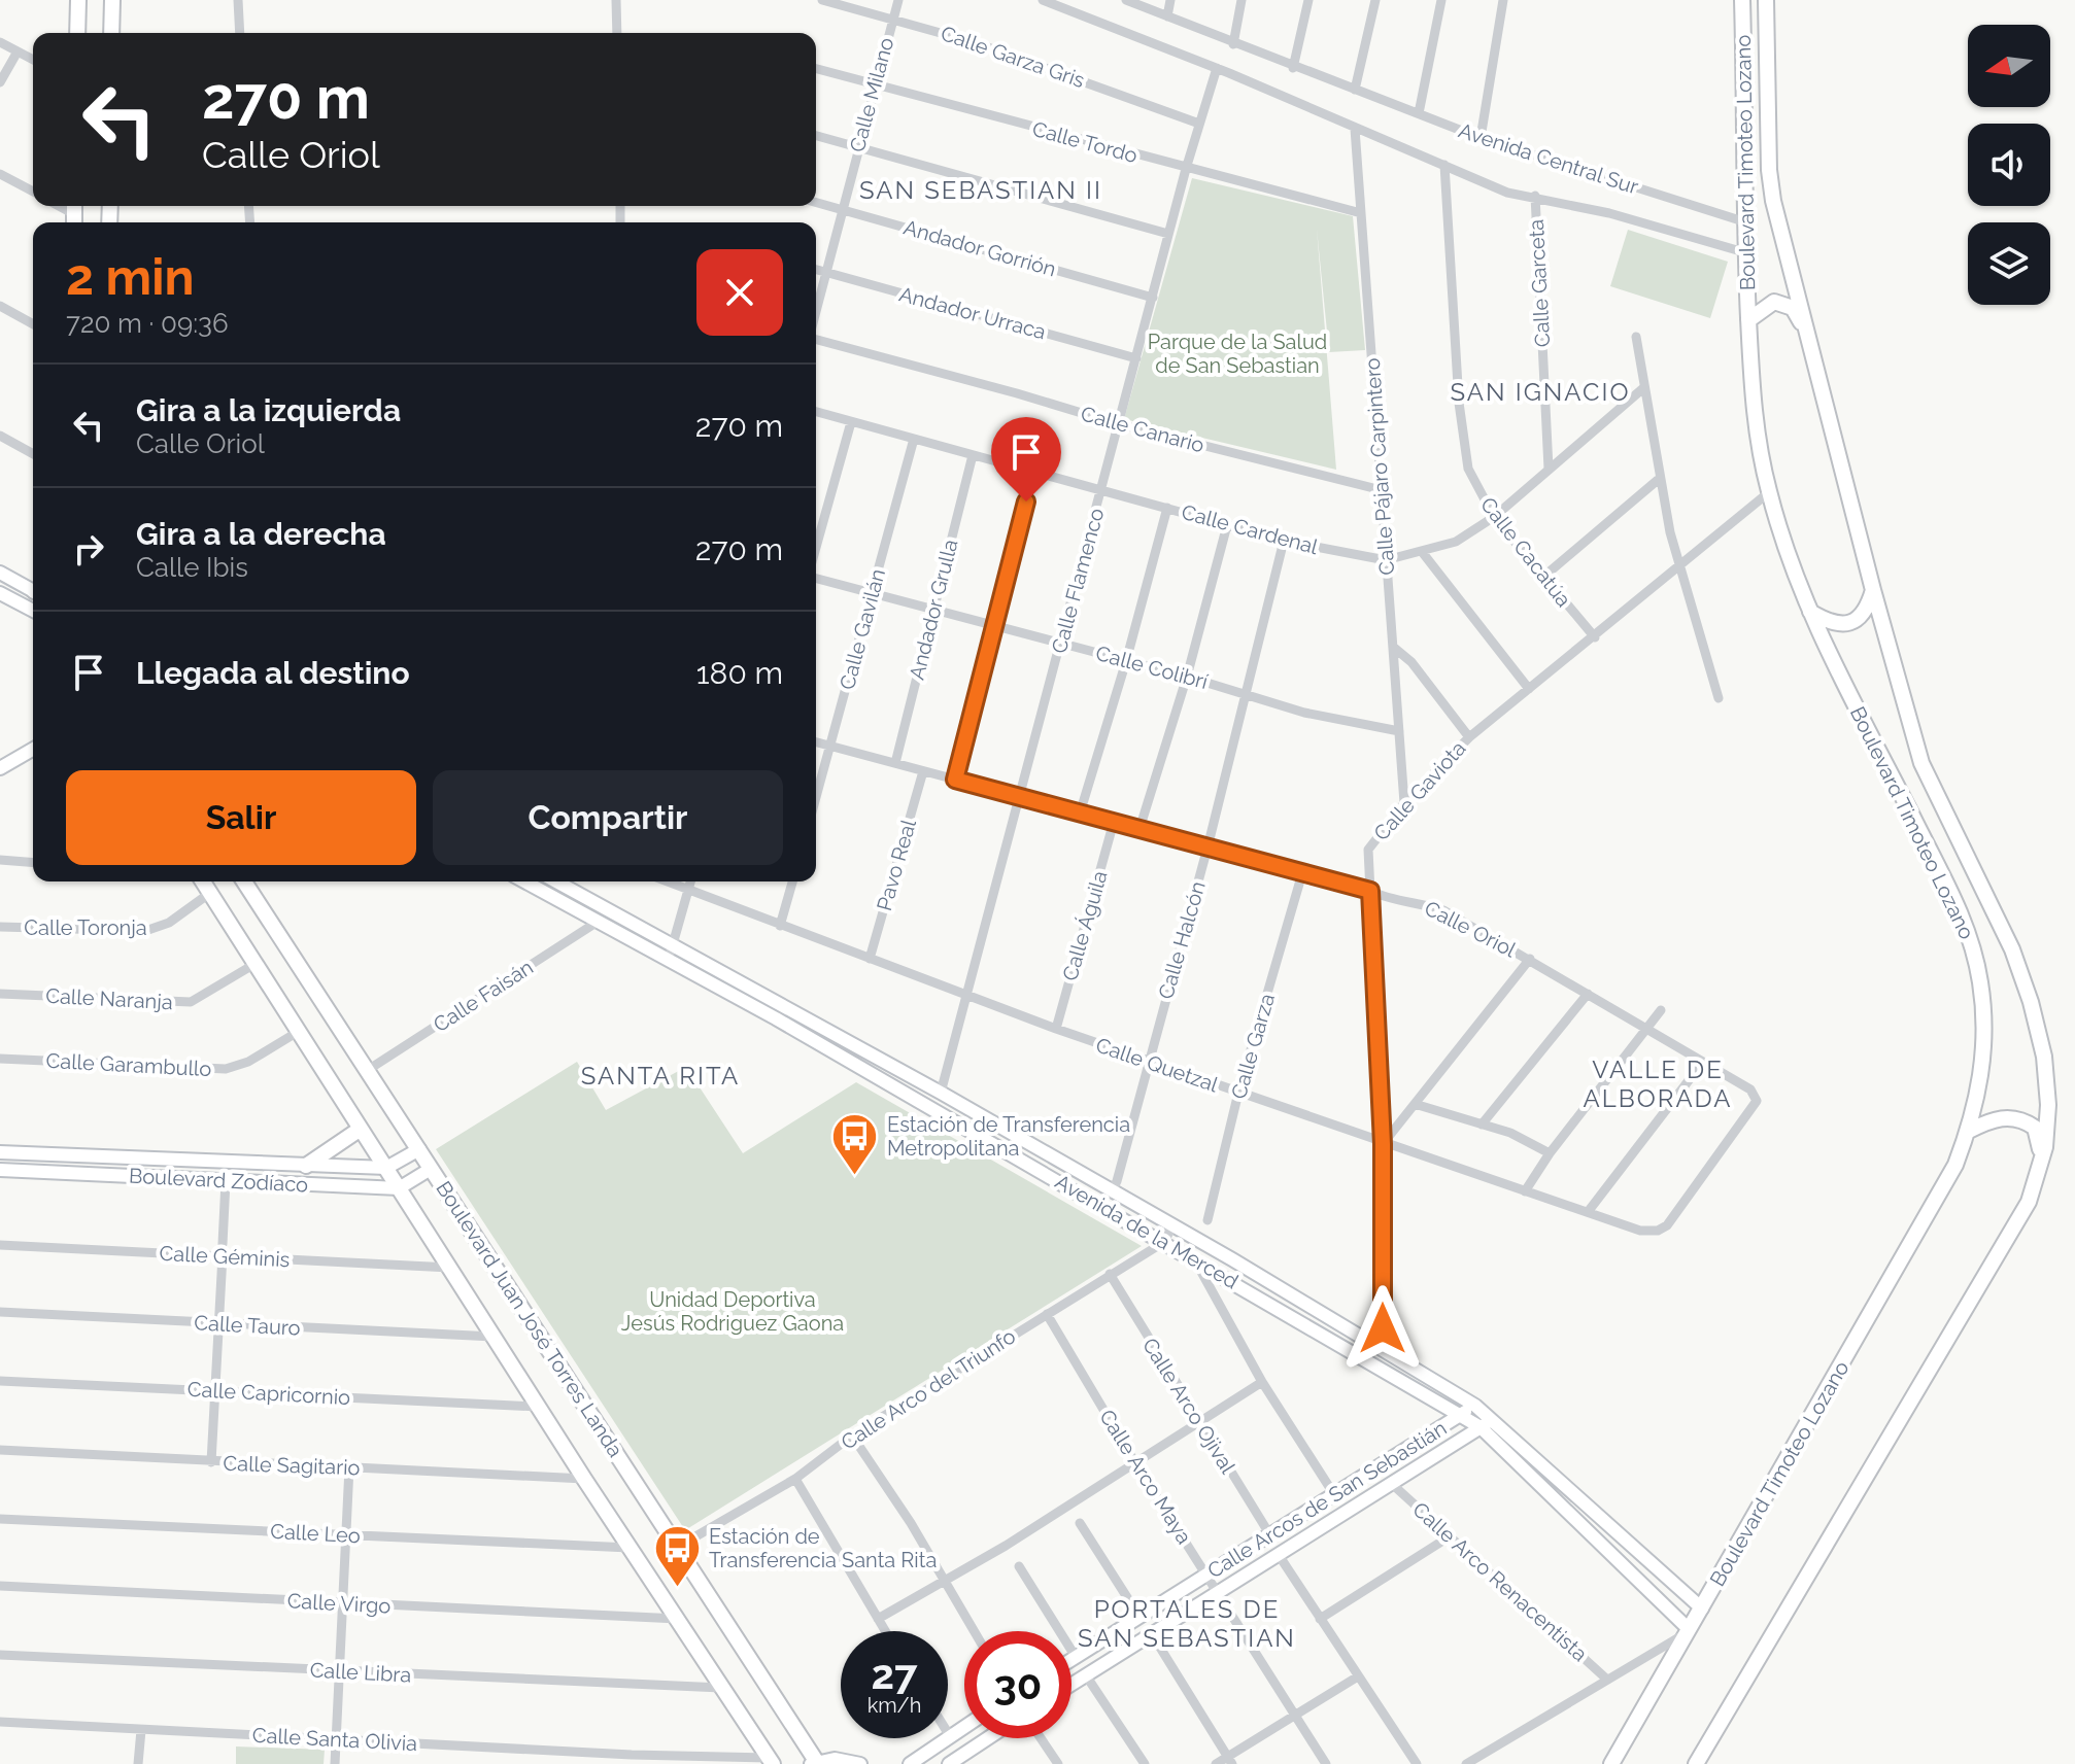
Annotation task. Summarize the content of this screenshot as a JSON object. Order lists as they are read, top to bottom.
{
  "streets": {
    "main road": ["Boulevard Timoteo Lozano", "Boulevard Juan José Torres Landa"],
    "street": [
      "Calle Garza Gris",
      "Calle Milano",
      "Calle Tordo",
      "Avenida Central Sur",
      "Andador Gorrión",
      "Calle Garceta",
      "Andador Urraca",
      "Calle Canario",
      "Calle Pájaro Carpintero",
      "Calle Cardenal",
      "Calle Cacatúa",
      "Calle Flamenco",
      "Andador Grulla",
      "Calle Gavilán",
      "Calle Colibrí",
      "Calle Gaviota",
      "Pavo Real",
      "Calle Águila",
      "Calle Toronja",
      "Calle Oriol",
      "Calle Halcón",
      "Calle Faisán",
      "Calle Naranja",
      "Calle Garza",
      "Calle Garambullo",
      "Calle Quetzal",
      "Boulevard Zodíaco",
      "Avenida de la Merced",
      "Calle Géminis",
      "Calle Tauro",
      "Calle Arco del Triunfo",
      "Calle Capricornio",
      "Calle Arco Ojival",
      "Calle Sagitario",
      "Calle Arco Maya",
      "Calle Arcos de San Sebastián",
      "Calle Leo",
      "Calle Arco Renacentista",
      "Calle Virgo",
      "Calle Libra",
      "Calle Santa Olivia"
    ]
  },
  "crossings": [
    ["Calle Garza Gris", "Calle Milano"],
    ["Calle Garza Gris", "Calle Flamenco"],
    ["Calle Milano", "Calle Tordo"],
    ["Calle Milano", "Andador Gorrión"],
    ["Calle Milano", "Andador Urraca"],
    ["Calle Tordo", "Calle Pájaro Carpintero"],
    ["Calle Tordo", "Calle Flamenco"],
    ["Avenida Central Sur", "Boulevard Timoteo Lozano"],
    ["Boulevard Timoteo Lozano", "Calle Gaviota"],
    ["Boulevard Timoteo Lozano", "Avenida de la Merced"],
    ["Andador Gorrión", "Calle Flamenco"],
    ["Calle Garceta", "Calle Cardenal"],
    ["Andador Urraca", "Calle Flamenco"],
    ["Calle Canario", "Calle Pájaro Carpintero"],
    ["Calle Canario", "Calle Flamenco"],
    ["Calle Pájaro Carpintero", "Calle Cardenal"],
    ["Calle Pájaro Carpintero", "Calle Colibrí"],
    ["Calle Pájaro Carpintero", "Calle Gaviota"],
    ["Calle Cardenal", "Calle Cacatúa"],
    ["Calle Cardenal", "Calle Flamenco"],
    ["Calle Cardenal", "Andador Grulla"],
    ["Calle Cardenal", "Calle Gavilán"],
    ["Calle Cardenal", "Calle Halcón"],
    ["Calle Cacatúa", "Calle Gaviota"],
    ["Calle Flamenco", "Calle Colibrí"],
    ["Calle Flamenco", "Calle Oriol"],
    ["Calle Flamenco", "Calle Quetzal"],
    ["Calle Flamenco", "Avenida de la Merced"],
    ["Andador Grulla", "Calle Colibrí"],
    ["Andador Grulla", "Calle Oriol"],
    ["Calle Gavilán", "Calle Colibrí"],
    ["Calle Gavilán", "Calle Oriol"],
    ["Calle Colibrí", "Calle Halcón"],
    ["Calle Gaviota", "Calle Oriol"],
    ["Calle Gaviota", "Calle Quetzal"],
    ["Pavo Real", "Calle Oriol"],
    ["Pavo Real", "Calle Quetzal"],
    ["Calle Águila", "Calle Oriol"],
    ["Calle Águila", "Calle Quetzal"],
    ["Calle Toronja", "Boulevard Juan José Torres Landa"],
    ["Calle Oriol", "Calle Halcón"],
    ["Calle Oriol", "Calle Garza"],
    ["Calle Oriol", "Calle Quetzal"],
    ["Calle Halcón", "Calle Quetzal"],
    ["Calle Halcón", "Avenida de la Merced"],
    ["Calle Faisán", "Avenida de la Merced"],
    ["Calle Faisán", "Boulevard Juan José Torres Landa"],
    ["Calle Naranja", "Boulevard Juan José Torres Landa"],
    ["Calle Garza", "Calle Quetzal"],
    ["Calle Garambullo", "Boulevard Juan José Torres Landa"],
    ["Boulevard Zodíaco", "Boulevard Juan José Torres Landa"],
    ["Avenida de la Merced", "Calle Arco del Triunfo"],
    ["Avenida de la Merced", "Calle Arcos de San Sebastián"],
    ["Calle Géminis", "Boulevard Juan José Torres Landa"],
    ["Boulevard Juan José Torres Landa", "Calle Tauro"],
    ["Boulevard Juan José Torres Landa", "Calle Arco del Triunfo"],
    ["Boulevard Juan José Torres Landa", "Calle Capricornio"],
    ["Boulevard Juan José Torres Landa", "Calle Sagitario"],
    ["Boulevard Juan José Torres Landa", "Calle Leo"],
    ["Boulevard Juan José Torres Landa", "Calle Virgo"],
    ["Boulevard Juan José Torres Landa", "Calle Libra"],
    ["Boulevard Juan José Torres Landa", "Calle Santa Olivia"],
    ["Calle Arco del Triunfo", "Calle Arco Ojival"],
    ["Calle Arco del Triunfo", "Calle Arco Maya"],
    ["Calle Arco Ojival", "Calle Arcos de San Sebastián"],
    ["Calle Arco Maya", "Calle Arcos de San Sebastián"],
    ["Calle Arcos de San Sebastián", "Calle Arco Renacentista"]
  ],
  "districts": [
    "SAN SEBASTIAN II",
    "SAN IGNACIO",
    "VALLE DE ALBORADA",
    "SANTA RITA",
    "PORTALES DE SAN SEBASTIAN"
  ],
  "parks": ["Parque de la Salud de San Sebastian", "Unidad Deportiva Jesús Rodriguez Gaona"],
  "places": {
    "bus stop": ["Estación de Transferencia Metropolitana", "Estación de Transferencia Santa Rita"]
  },
  "north": "left",
  "page": {
    "turn": ["270 m", "Calle Oriol"],
    "heading": ["2 min", "720 m · 09:36"],
    "list": [
      {
        "name": "Gira a la izquierda",
        "note": "Calle Oriol",
        "value": "270 m"
      },
      {
        "name": "Gira a la derecha",
        "note": "Calle Ibis",
        "value": "270 m"
      },
      {
        "name": "Llegada al destino",
        "value": "180 m"
      }
    ],
    "buttons": ["Salir", "Compartir"],
    "speed": "27 km/h",
    "limit": "30"
  }
}
